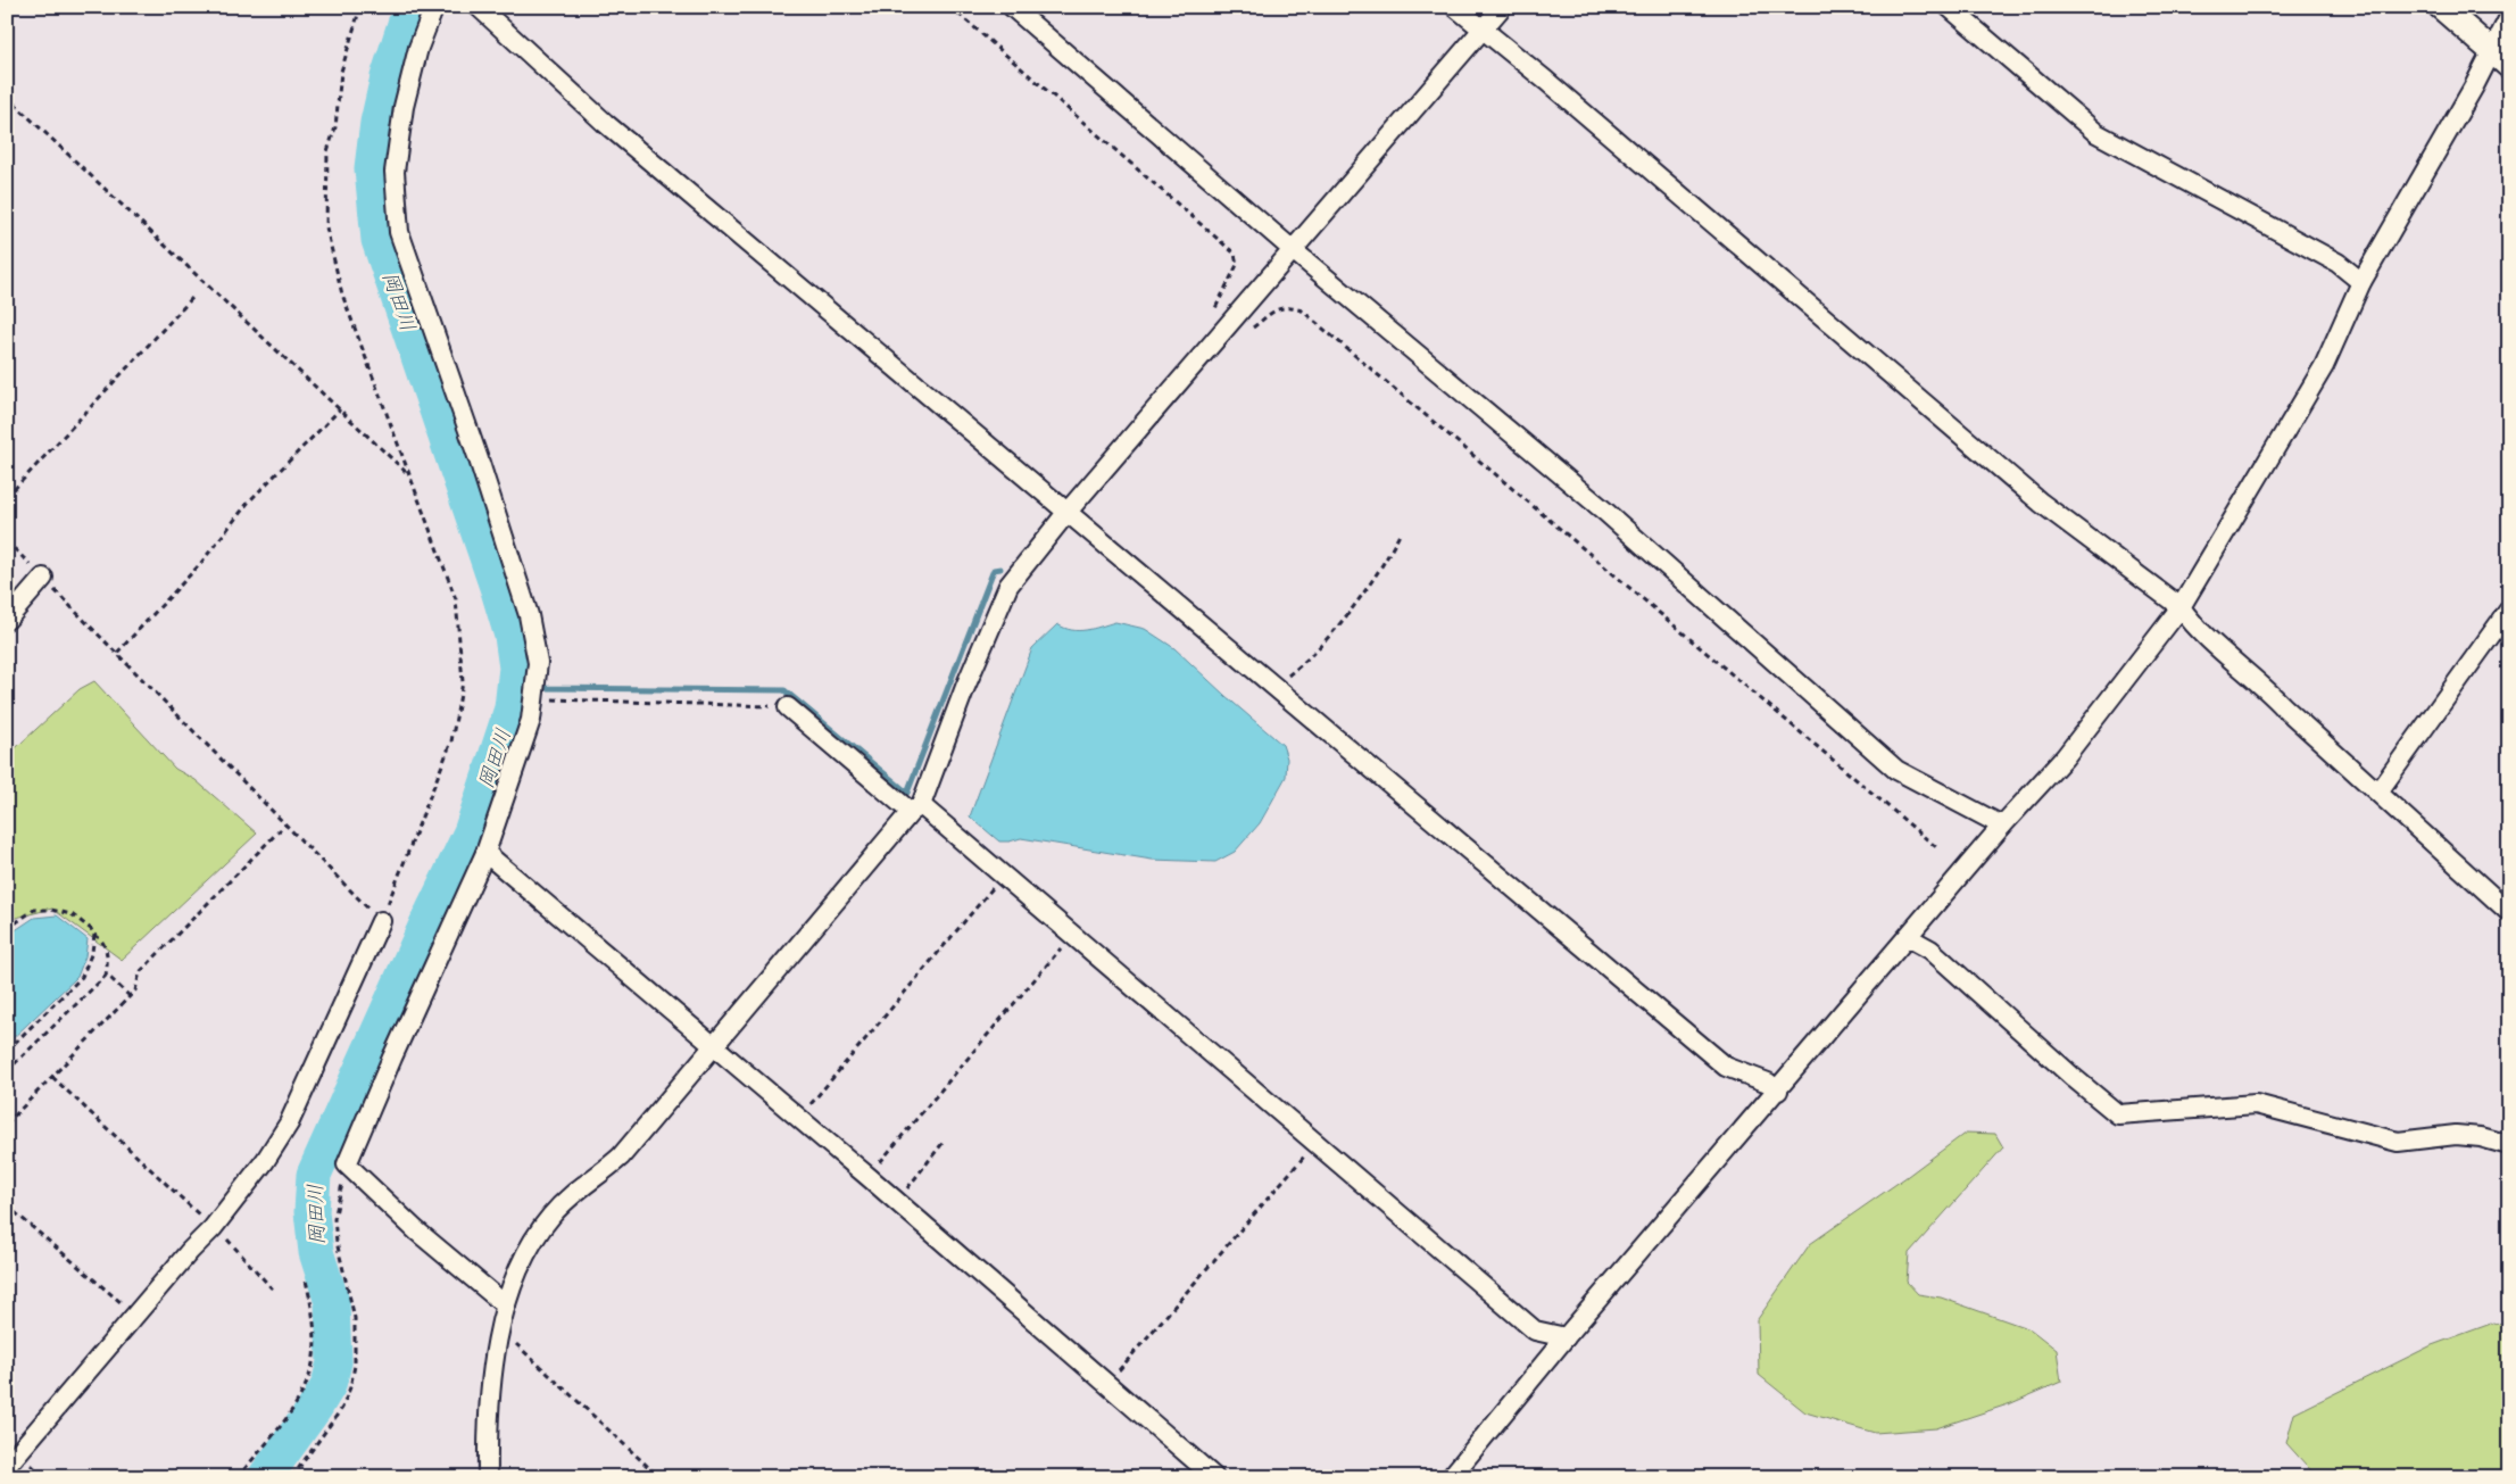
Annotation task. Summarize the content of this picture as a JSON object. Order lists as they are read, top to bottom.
{
  "water": ["岡田川"]
}
